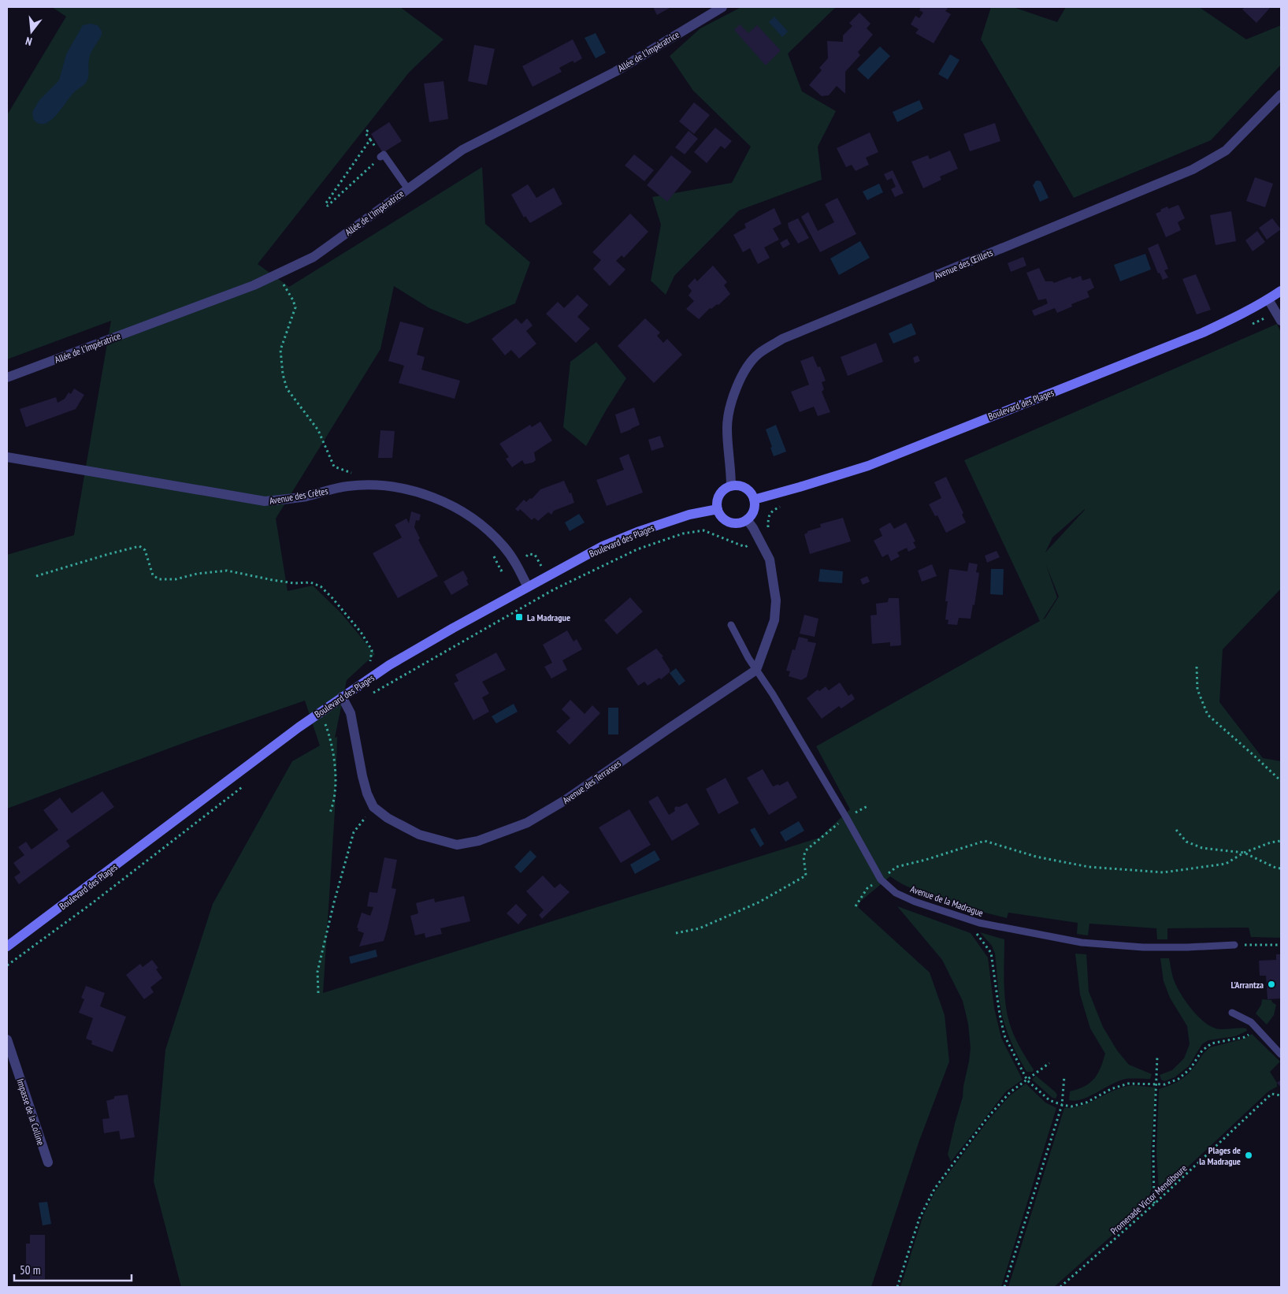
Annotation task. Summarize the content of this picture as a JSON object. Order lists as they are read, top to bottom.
{
  "streets": {
    "main road": ["Boulevard des Plages"],
    "street": [
      "Allée de l'Impératrice",
      "Avenue des Œillets",
      "Avenue des Crêtes",
      "Avenue des Terrasses",
      "Impasse de la Colline"
    ],
    "lane": ["Avenue de la Madrague"],
    "path": ["Promenade Victor Mendiboure"]
  },
  "crossings": [
    ["Avenue des Œillets", "Boulevard des Plages"],
    ["Boulevard des Plages", "Avenue des Crêtes"],
    ["Avenue des Terrasses", "Avenue de la Madrague"]
  ],
  "places": {
    "transit": ["La Madrague"],
    "other": ["L'Arrantza", "Plages de la Madrague"]
  },
  "scale_bar": "50 m",
  "north": "bottom"
}
